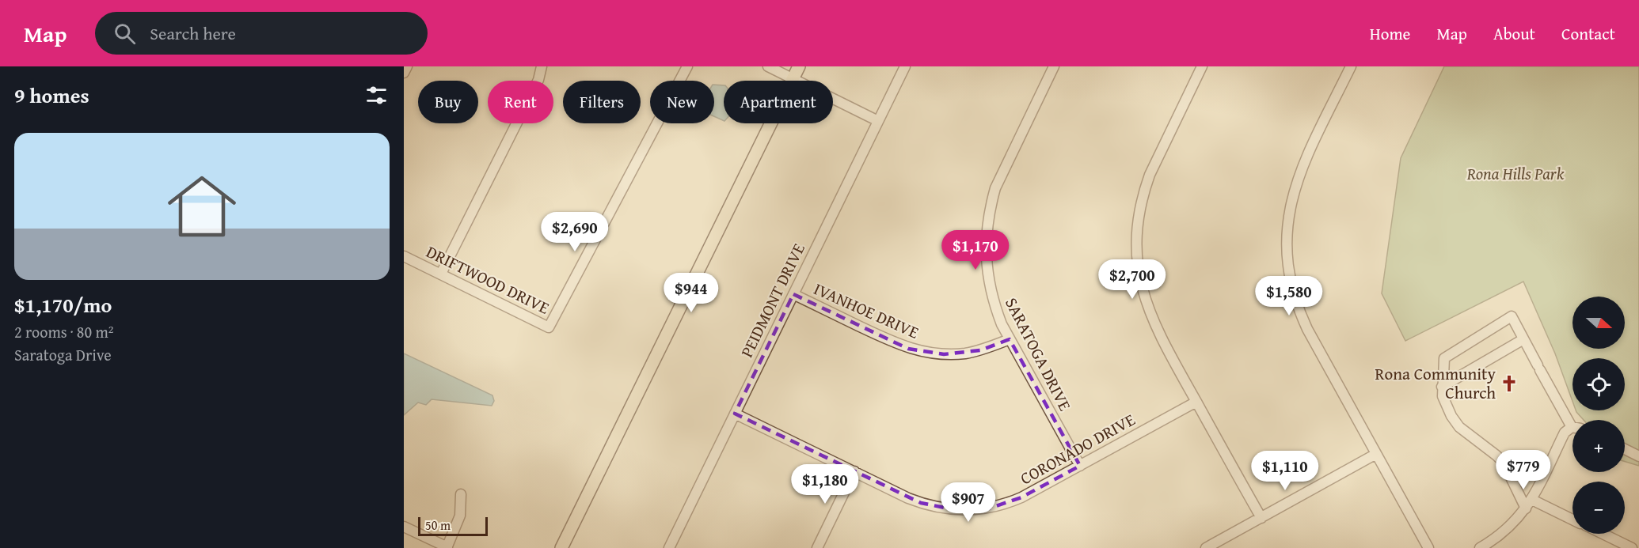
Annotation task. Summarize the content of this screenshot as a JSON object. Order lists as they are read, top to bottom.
{
  "streets": {
    "street": [
      "DRIFTWOOD DRIVE",
      "PEIDMONT DRIVE",
      "IVANHOE DRIVE",
      "SARATOGA DRIVE",
      "CORONADO DRIVE"
    ]
  },
  "crossings": [
    ["PEIDMONT DRIVE", "IVANHOE DRIVE"],
    ["PEIDMONT DRIVE", "CORONADO DRIVE"],
    ["IVANHOE DRIVE", "SARATOGA DRIVE"],
    ["SARATOGA DRIVE", "CORONADO DRIVE"]
  ],
  "parks": ["Rona Hills Park"],
  "places": {
    "church": ["Rona Community Church"]
  },
  "scale_bar": "50 m",
  "north": "right",
  "page": {
    "header": "Map",
    "search": "Search here",
    "nav": [
      "Home",
      "Map",
      "About",
      "Contact"
    ],
    "heading": "9 homes",
    "chip": [
      "Buy",
      "Rent",
      "Filters",
      "New",
      "Apartment"
    ],
    "list": [
      {
        "name": "$1,170/mo",
        "note": "2 rooms · 80 m² · Saratoga Drive"
      }
    ],
    "price": [
      "$2,690",
      "$1,170",
      "$2,700",
      "$944",
      "$1,580",
      "$779",
      "$1,110",
      "$1,180",
      "$907"
    ],
    "map_buttons": ["+", "−"],
    "scale": "50 m"
  }
}
